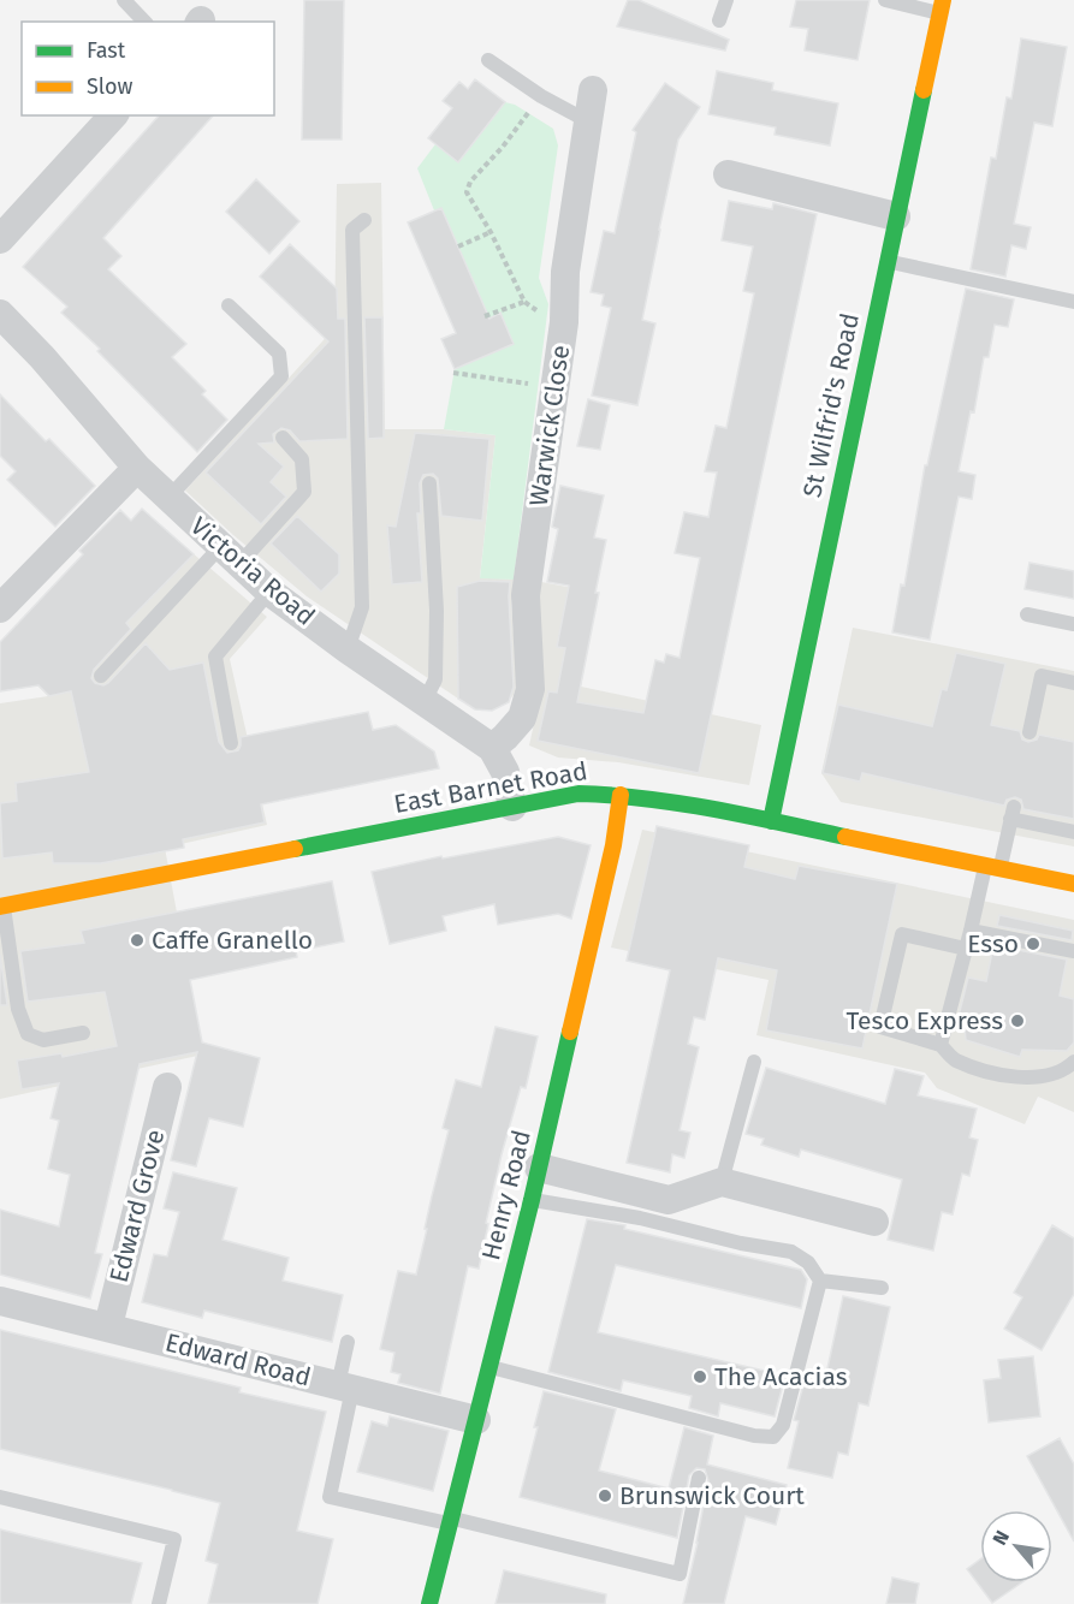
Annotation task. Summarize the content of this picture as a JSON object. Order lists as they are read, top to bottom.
{
  "streets": {
    "street": [
      "St Wilfrid's Road",
      "Warwick Close",
      "Victoria Road",
      "East Barnet Road",
      "Henry Road",
      "Edward Grove",
      "Edward Road"
    ]
  },
  "crossings": [
    ["St Wilfrid's Road", "East Barnet Road"],
    ["Warwick Close", "Victoria Road"],
    ["East Barnet Road", "Henry Road"],
    ["Henry Road", "Edward Road"],
    ["Edward Grove", "Edward Road"]
  ],
  "places": [
    "Caffe Granello",
    "Esso",
    "Tesco Express",
    "The Acacias",
    "Brunswick Court"
  ],
  "legend": ["Fast", "Slow"],
  "north": "top left"
}
